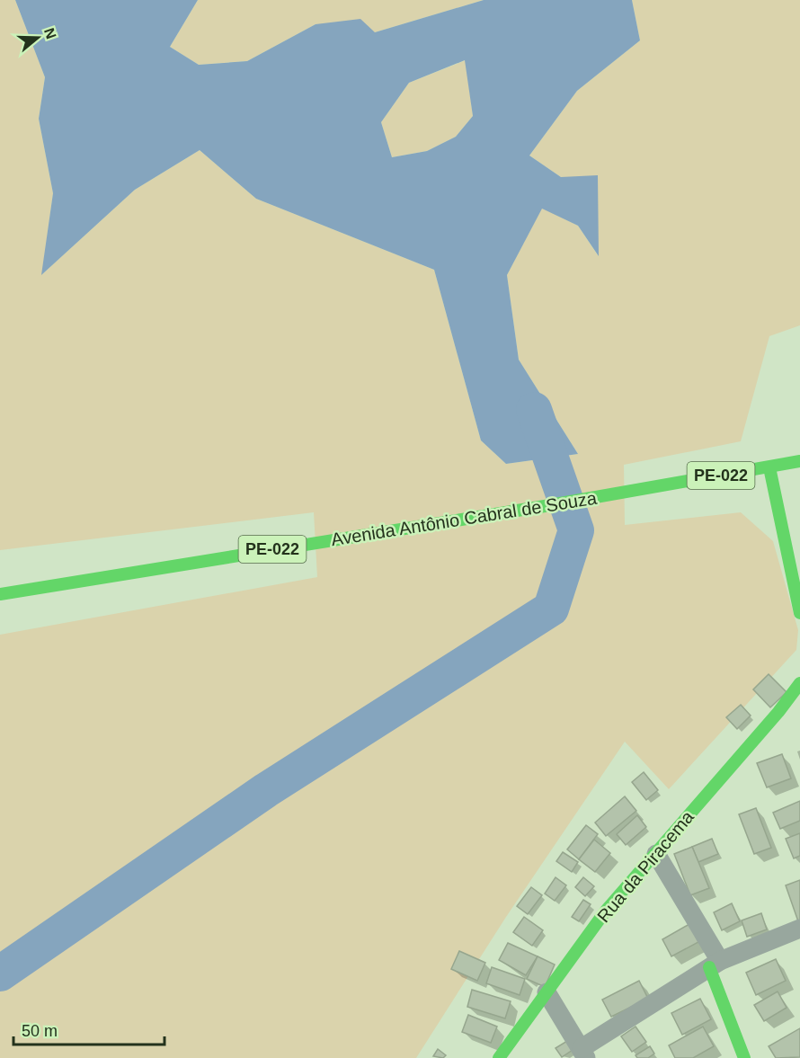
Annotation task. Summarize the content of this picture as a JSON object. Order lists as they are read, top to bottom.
{
  "streets": {
    "main road": ["PE-022", "Avenida Antônio Cabral de Souza", "Rua da Piracema"]
  },
  "scale_bar": "50 m",
  "north": "right"
}
